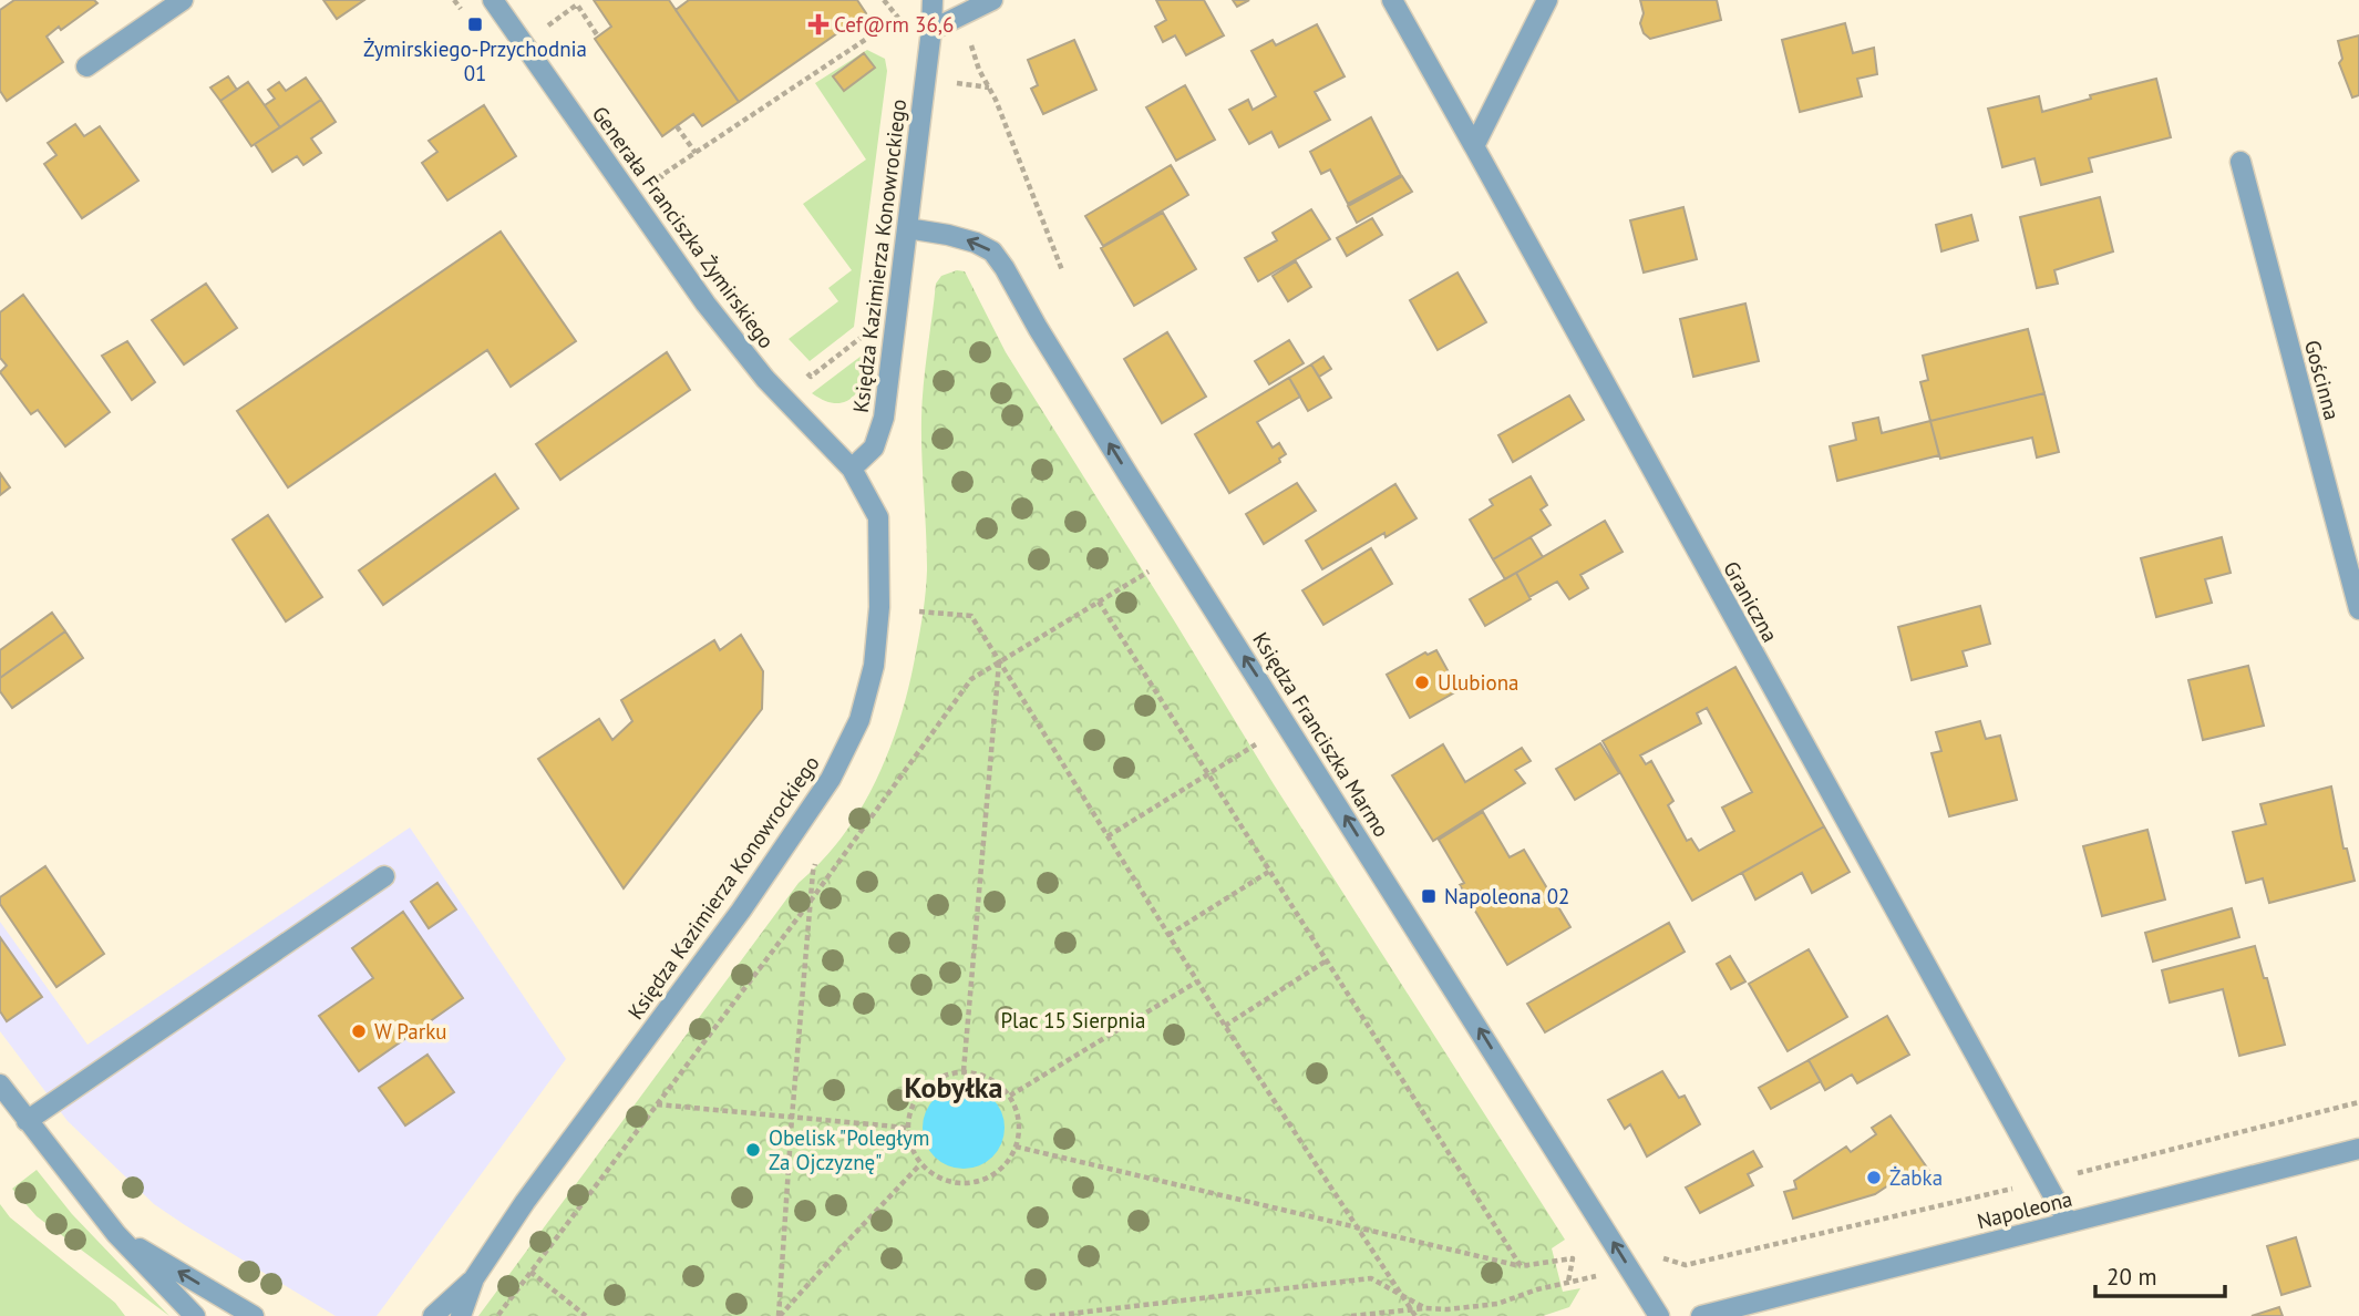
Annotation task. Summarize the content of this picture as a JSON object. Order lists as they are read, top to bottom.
{
  "streets": {
    "street": [
      "Generała Franciszka Żymirskiego",
      "Księdza Kazimierza Konowrockiego",
      "Gościnna",
      "Graniczna",
      "Księdza Franciszka Marmo",
      "Napoleona"
    ]
  },
  "crossings": [
    ["Generała Franciszka Żymirskiego", "Księdza Kazimierza Konowrockiego"],
    ["Księdza Kazimierza Konowrockiego", "Księdza Franciszka Marmo"],
    ["Graniczna", "Napoleona"]
  ],
  "one_way": ["Księdza Franciszka Marmo"],
  "districts": ["Kobyłka"],
  "parks": ["Plac 15 Sierpnia"],
  "places": {
    "transit": ["Żymirskiego-Przychodnia 01", "Napoleona 02"],
    "health": ["Cef@rm 36,6"],
    "other": [
      "Ulubiona",
      "W Parku",
      "Obelisk \"Poległym Za Ojczyznę\"",
      "Żabka"
    ]
  },
  "scale_bar": "20 m"
}
